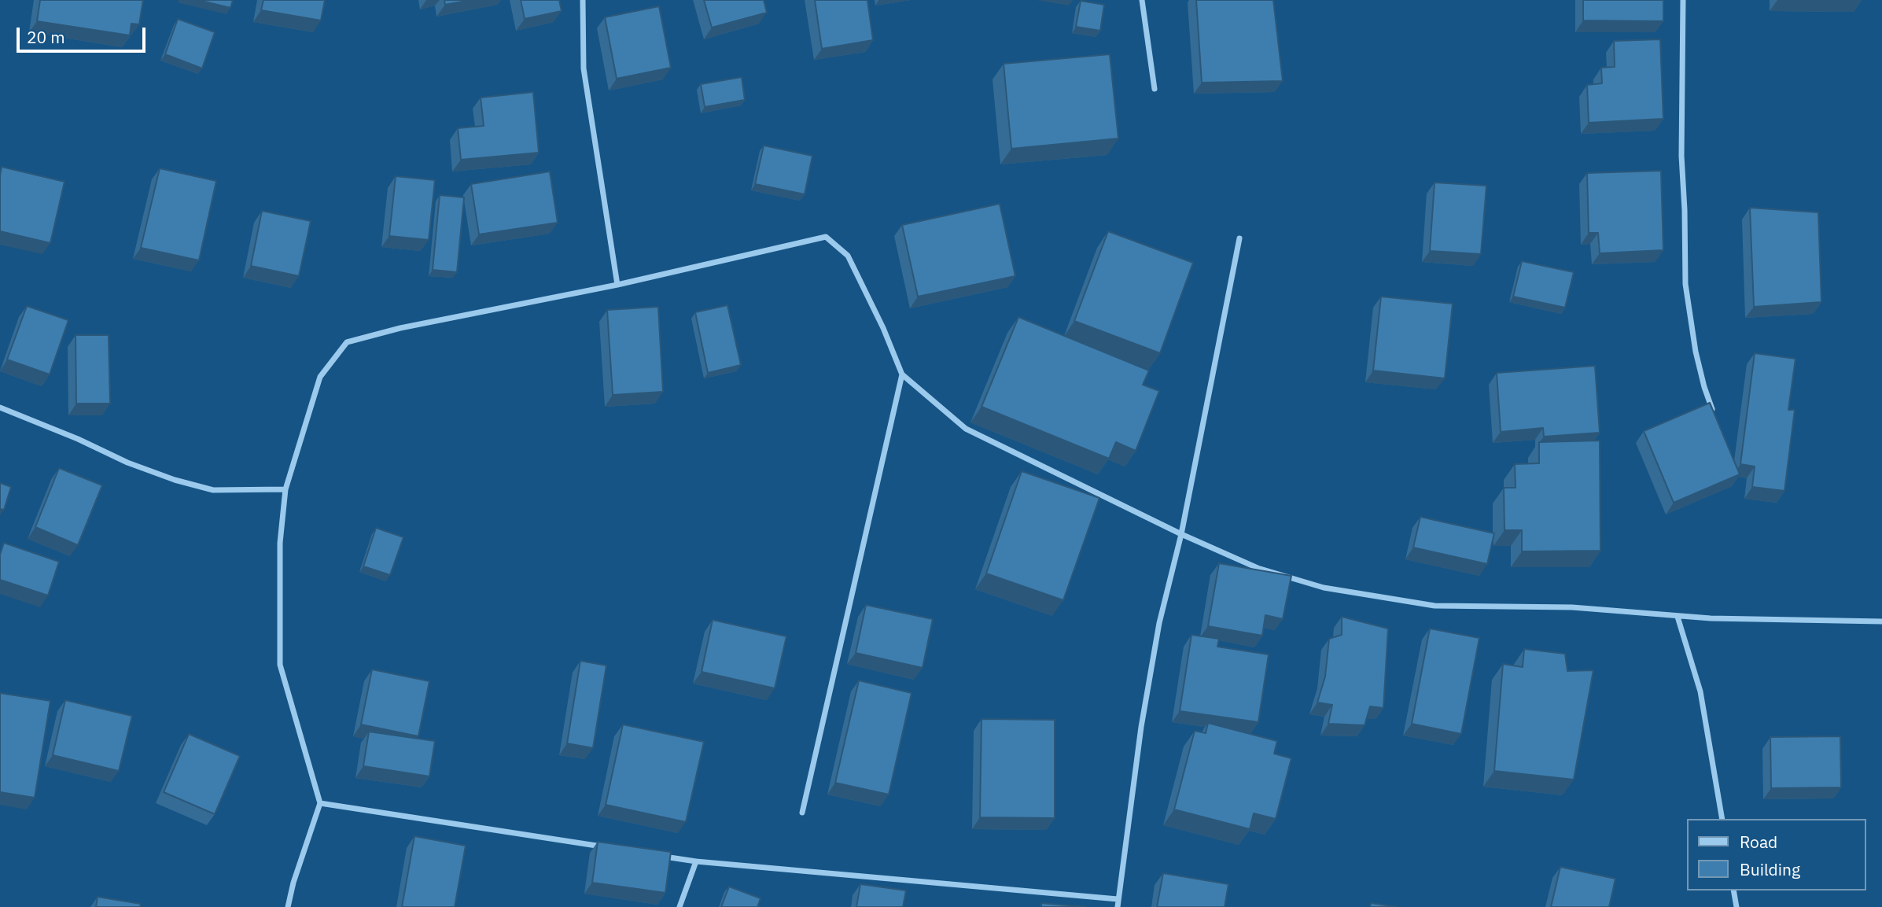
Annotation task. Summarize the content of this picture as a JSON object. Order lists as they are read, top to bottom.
{
  "legend": ["Road", "Building"],
  "scale_bar": "20 m"
}
